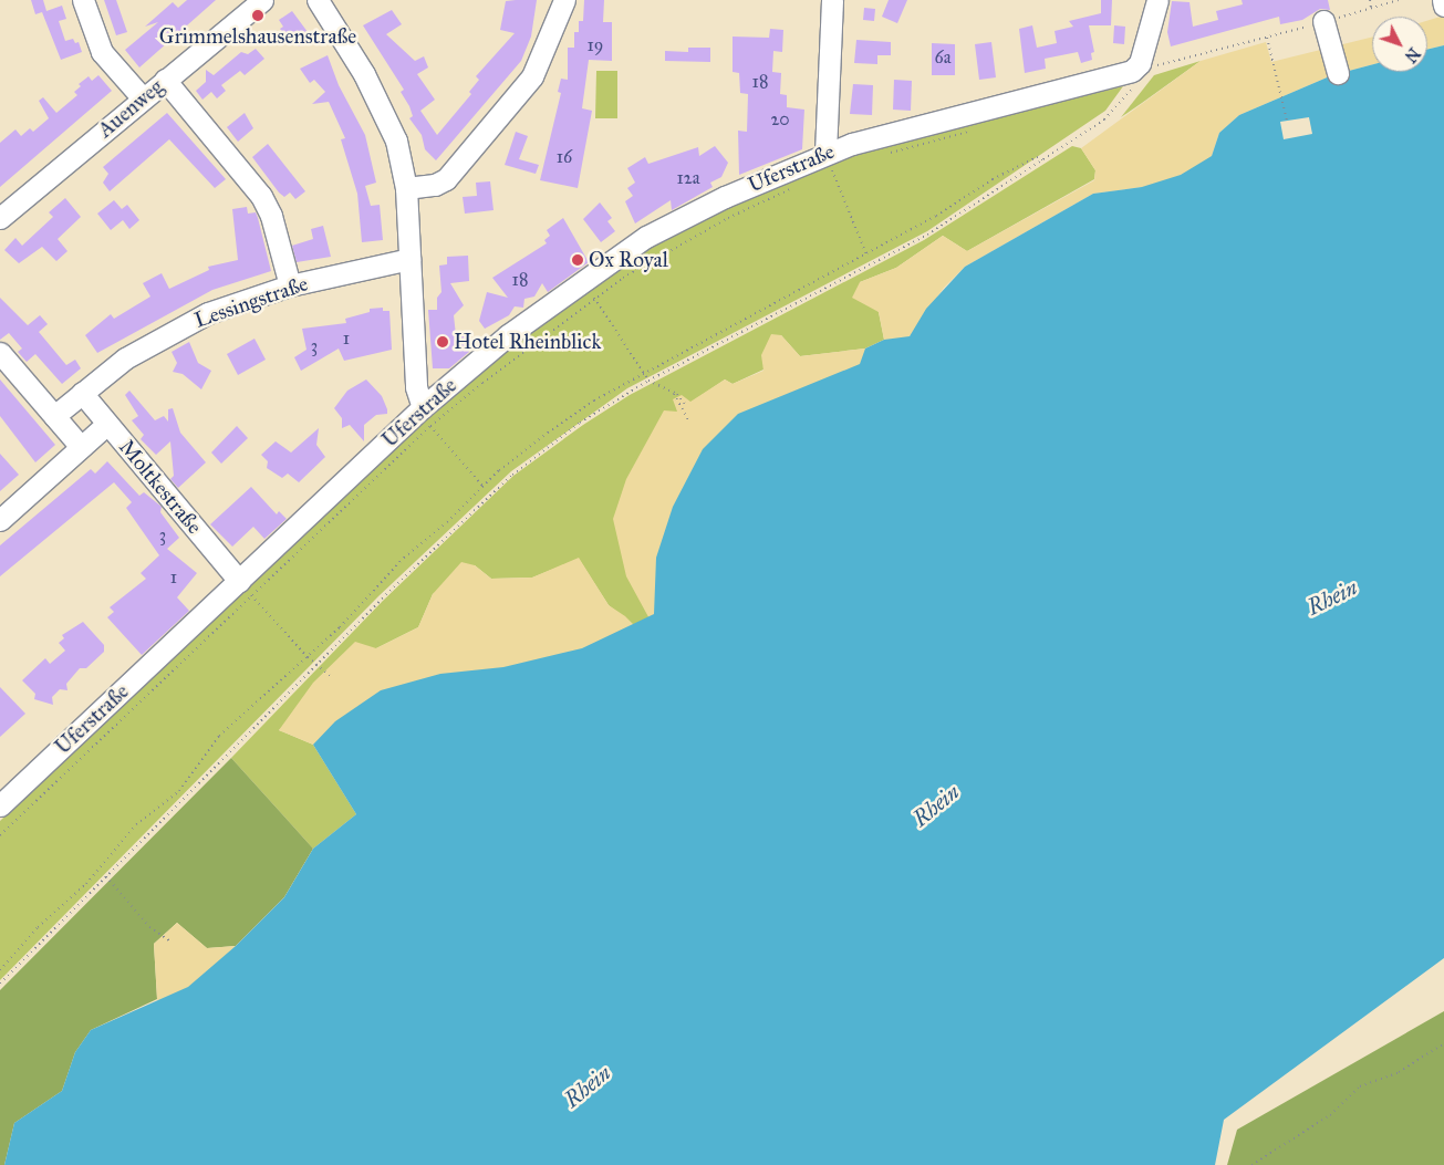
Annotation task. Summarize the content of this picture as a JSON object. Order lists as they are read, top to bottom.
{
  "streets": {
    "street": [
      "Auenweg",
      "Uferstraße",
      "Lessingstraße",
      "Moltkestraße"
    ]
  },
  "crossings": [
    ["Uferstraße", "Moltkestraße"],
    ["Lessingstraße", "Moltkestraße"]
  ],
  "water": ["Rhein"],
  "places": ["Grimmelshausenstraße", "Ox Royal", "Hotel Rheinblick"],
  "house_numbers": [
    "19",
    "6a",
    "18",
    "20",
    "16",
    "12a",
    "18",
    "1",
    "3",
    "3",
    "1"
  ],
  "north": "bottom right"
}
